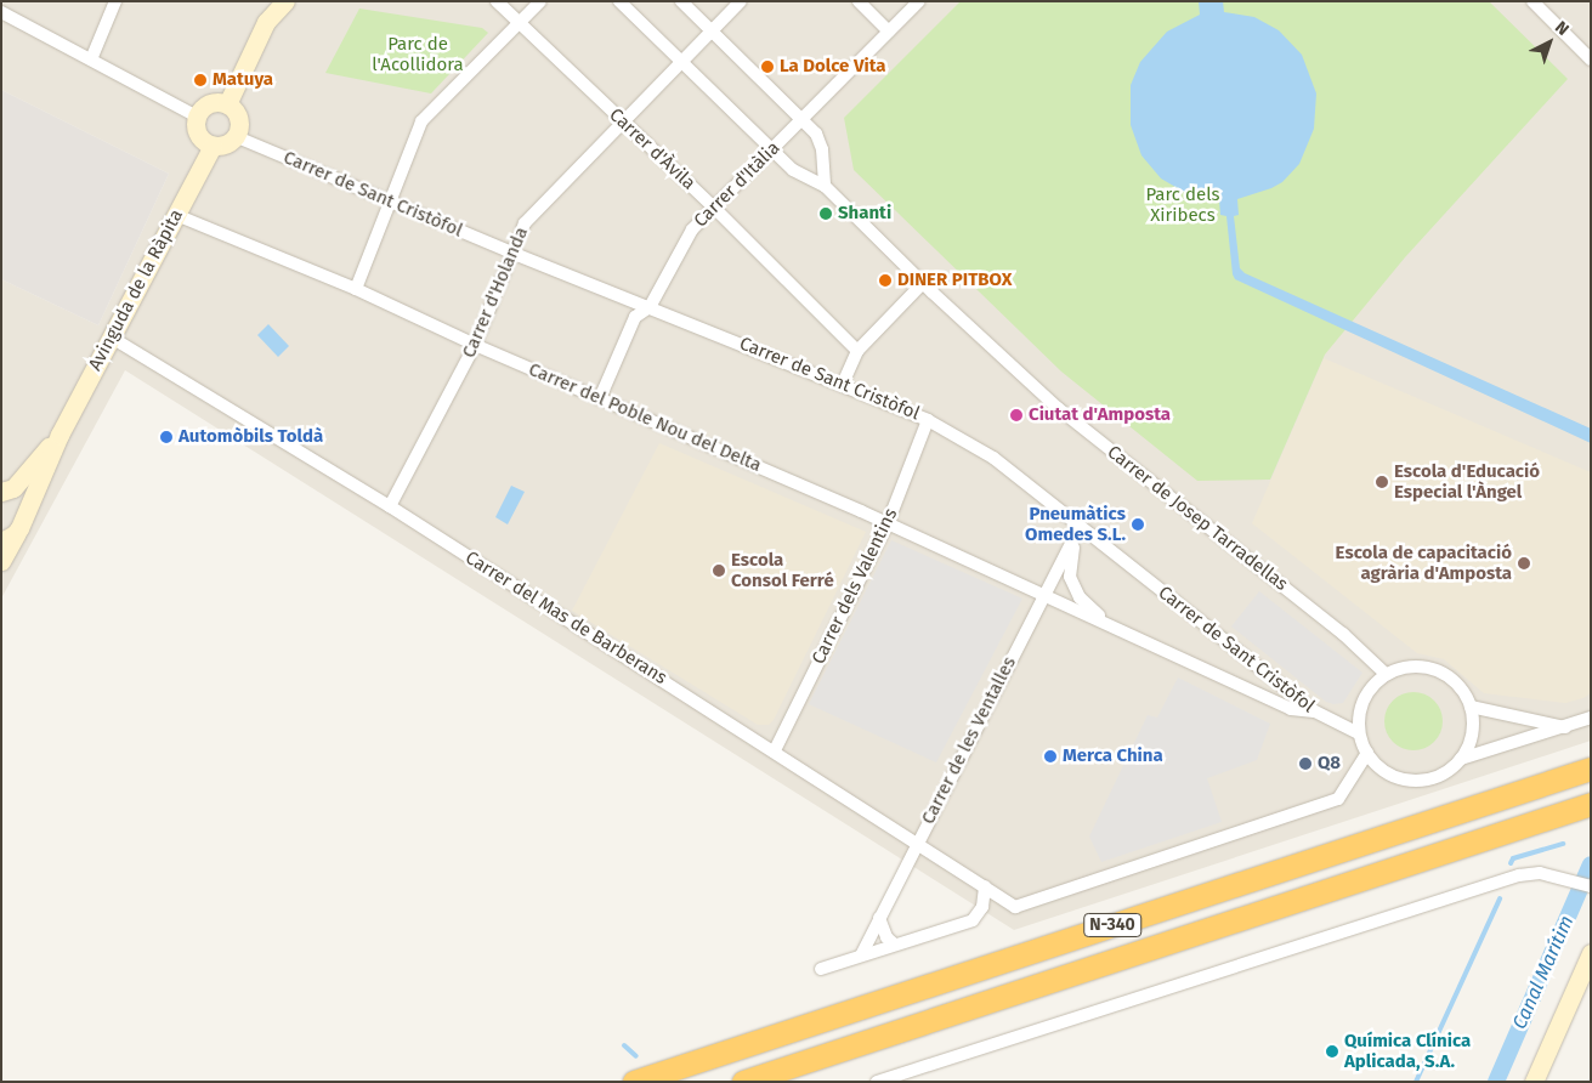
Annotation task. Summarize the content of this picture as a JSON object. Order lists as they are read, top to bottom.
{
  "streets": {
    "highway": ["N-340"],
    "street": [
      "Carrer d'Àvila",
      "Carrer d'Itàlia",
      "Carrer de Sant Cristòfol",
      "Avinguda de la Ràpita",
      "Carrer d'Holanda",
      "Carrer del Poble Nou del Delta",
      "Carrer de Josep Tarradellas",
      "Carrer dels Valentins",
      "Carrer del Mas de Barberans",
      "Carrer de les Ventalles"
    ]
  },
  "crossings": [
    ["Carrer d'Àvila", "Carrer d'Itàlia"],
    ["Carrer d'Àvila", "Carrer d'Holanda"],
    ["Carrer d'Itàlia", "Carrer de Sant Cristòfol"],
    ["Carrer d'Itàlia", "Carrer del Poble Nou del Delta"],
    ["Carrer d'Itàlia", "Carrer de Josep Tarradellas"],
    ["Carrer de Sant Cristòfol", "Avinguda de la Ràpita"],
    ["Carrer de Sant Cristòfol", "Carrer d'Holanda"],
    ["Carrer de Sant Cristòfol", "Carrer del Poble Nou del Delta"],
    ["Carrer de Sant Cristòfol", "Carrer de Josep Tarradellas"],
    ["Carrer de Sant Cristòfol", "Carrer dels Valentins"],
    ["Carrer de Sant Cristòfol", "Carrer del Mas de Barberans"],
    ["Carrer de Sant Cristòfol", "Carrer de les Ventalles"],
    ["Avinguda de la Ràpita", "Carrer del Poble Nou del Delta"],
    ["Avinguda de la Ràpita", "Carrer del Mas de Barberans"],
    ["Carrer d'Holanda", "Carrer del Poble Nou del Delta"],
    ["Carrer d'Holanda", "Carrer de Josep Tarradellas"],
    ["Carrer d'Holanda", "Carrer del Mas de Barberans"],
    ["Carrer del Poble Nou del Delta", "Carrer dels Valentins"],
    ["Carrer del Poble Nou del Delta", "Carrer de les Ventalles"],
    ["Carrer de Josep Tarradellas", "Carrer del Mas de Barberans"],
    ["Carrer dels Valentins", "Carrer del Mas de Barberans"],
    ["Carrer del Mas de Barberans", "Carrer de les Ventalles"]
  ],
  "water": ["Canal Marítim"],
  "parks": ["Parc de l'Acollidora", "Parc dels Xiribecs"],
  "places": [
    "La Dolce Vita",
    "Matuya",
    "Shanti",
    "DINER PITBOX",
    "Ciutat d'Amposta",
    "Automòbils Toldà",
    "Escola d'Educació Especial l'Àngel",
    "Pneumàtics Omedes S.L.",
    "Escola de capacitació agrària d'Amposta",
    "Escola Consol Ferré",
    "Merca China",
    "Q8",
    "Química Clínica Aplicada, S.A."
  ],
  "north": "top right"
}
